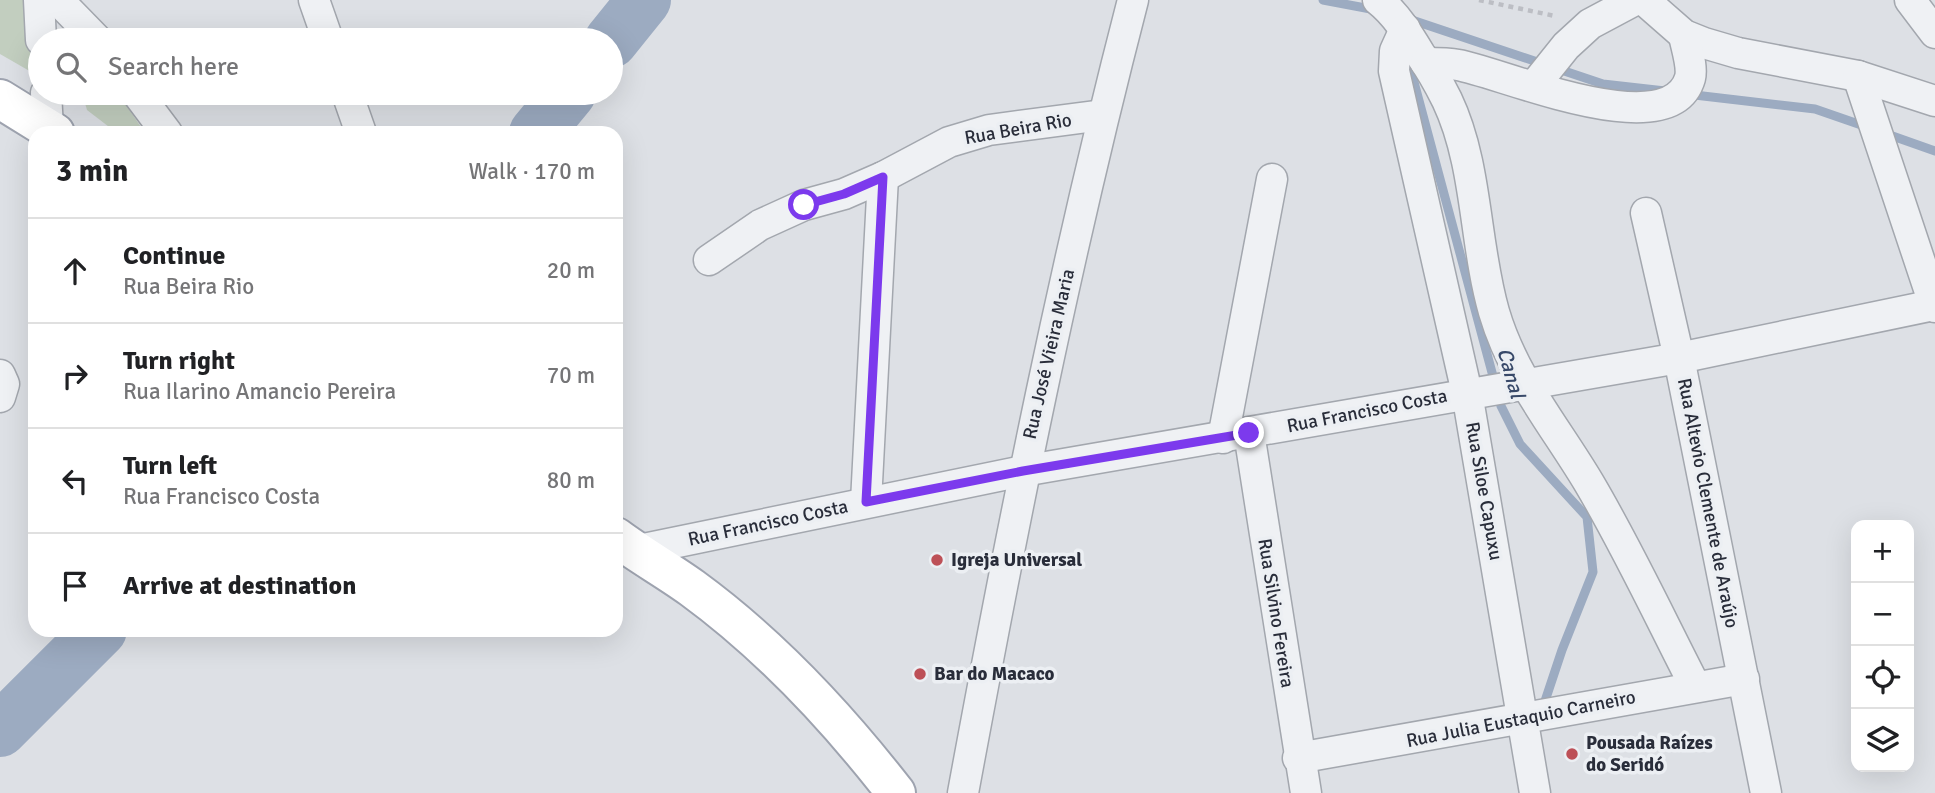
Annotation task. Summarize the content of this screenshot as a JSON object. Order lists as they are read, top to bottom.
{
  "streets": {
    "street": [
      "Rua Beira Rio",
      "Rua José Vieira Maria",
      "Rua Francisco Costa",
      "Rua Siloe Capuxu",
      "Rua Altevio Clemente de Araújo",
      "Rua Silvino Fereira",
      "Rua Julia Eustaquio Carneiro"
    ]
  },
  "crossings": [
    ["Rua Beira Rio", "Rua José Vieira Maria"],
    ["Rua José Vieira Maria", "Rua Francisco Costa"],
    ["Rua Francisco Costa", "Rua Siloe Capuxu"],
    ["Rua Francisco Costa", "Rua Altevio Clemente de Araújo"],
    ["Rua Francisco Costa", "Rua Silvino Fereira"],
    ["Rua Siloe Capuxu", "Rua Julia Eustaquio Carneiro"],
    ["Rua Altevio Clemente de Araújo", "Rua Julia Eustaquio Carneiro"],
    ["Rua Silvino Fereira", "Rua Julia Eustaquio Carneiro"]
  ],
  "water": ["Canal"],
  "places": ["Igreja Universal", "Bar do Macaco", "Pousada Raízes do Seridó"],
  "page": {
    "search": "Search here",
    "heading": ["3 min", "Walk · 170 m"],
    "list": [
      ["Continue", "Rua Beira Rio", "20 m"],
      ["Turn right", "Rua Ilarino Amancio Pereira", "70 m"],
      ["Turn left", "Rua Francisco Costa", "80 m"],
      "Arrive at destination"
    ],
    "map_buttons": ["+", "−"]
  }
}
